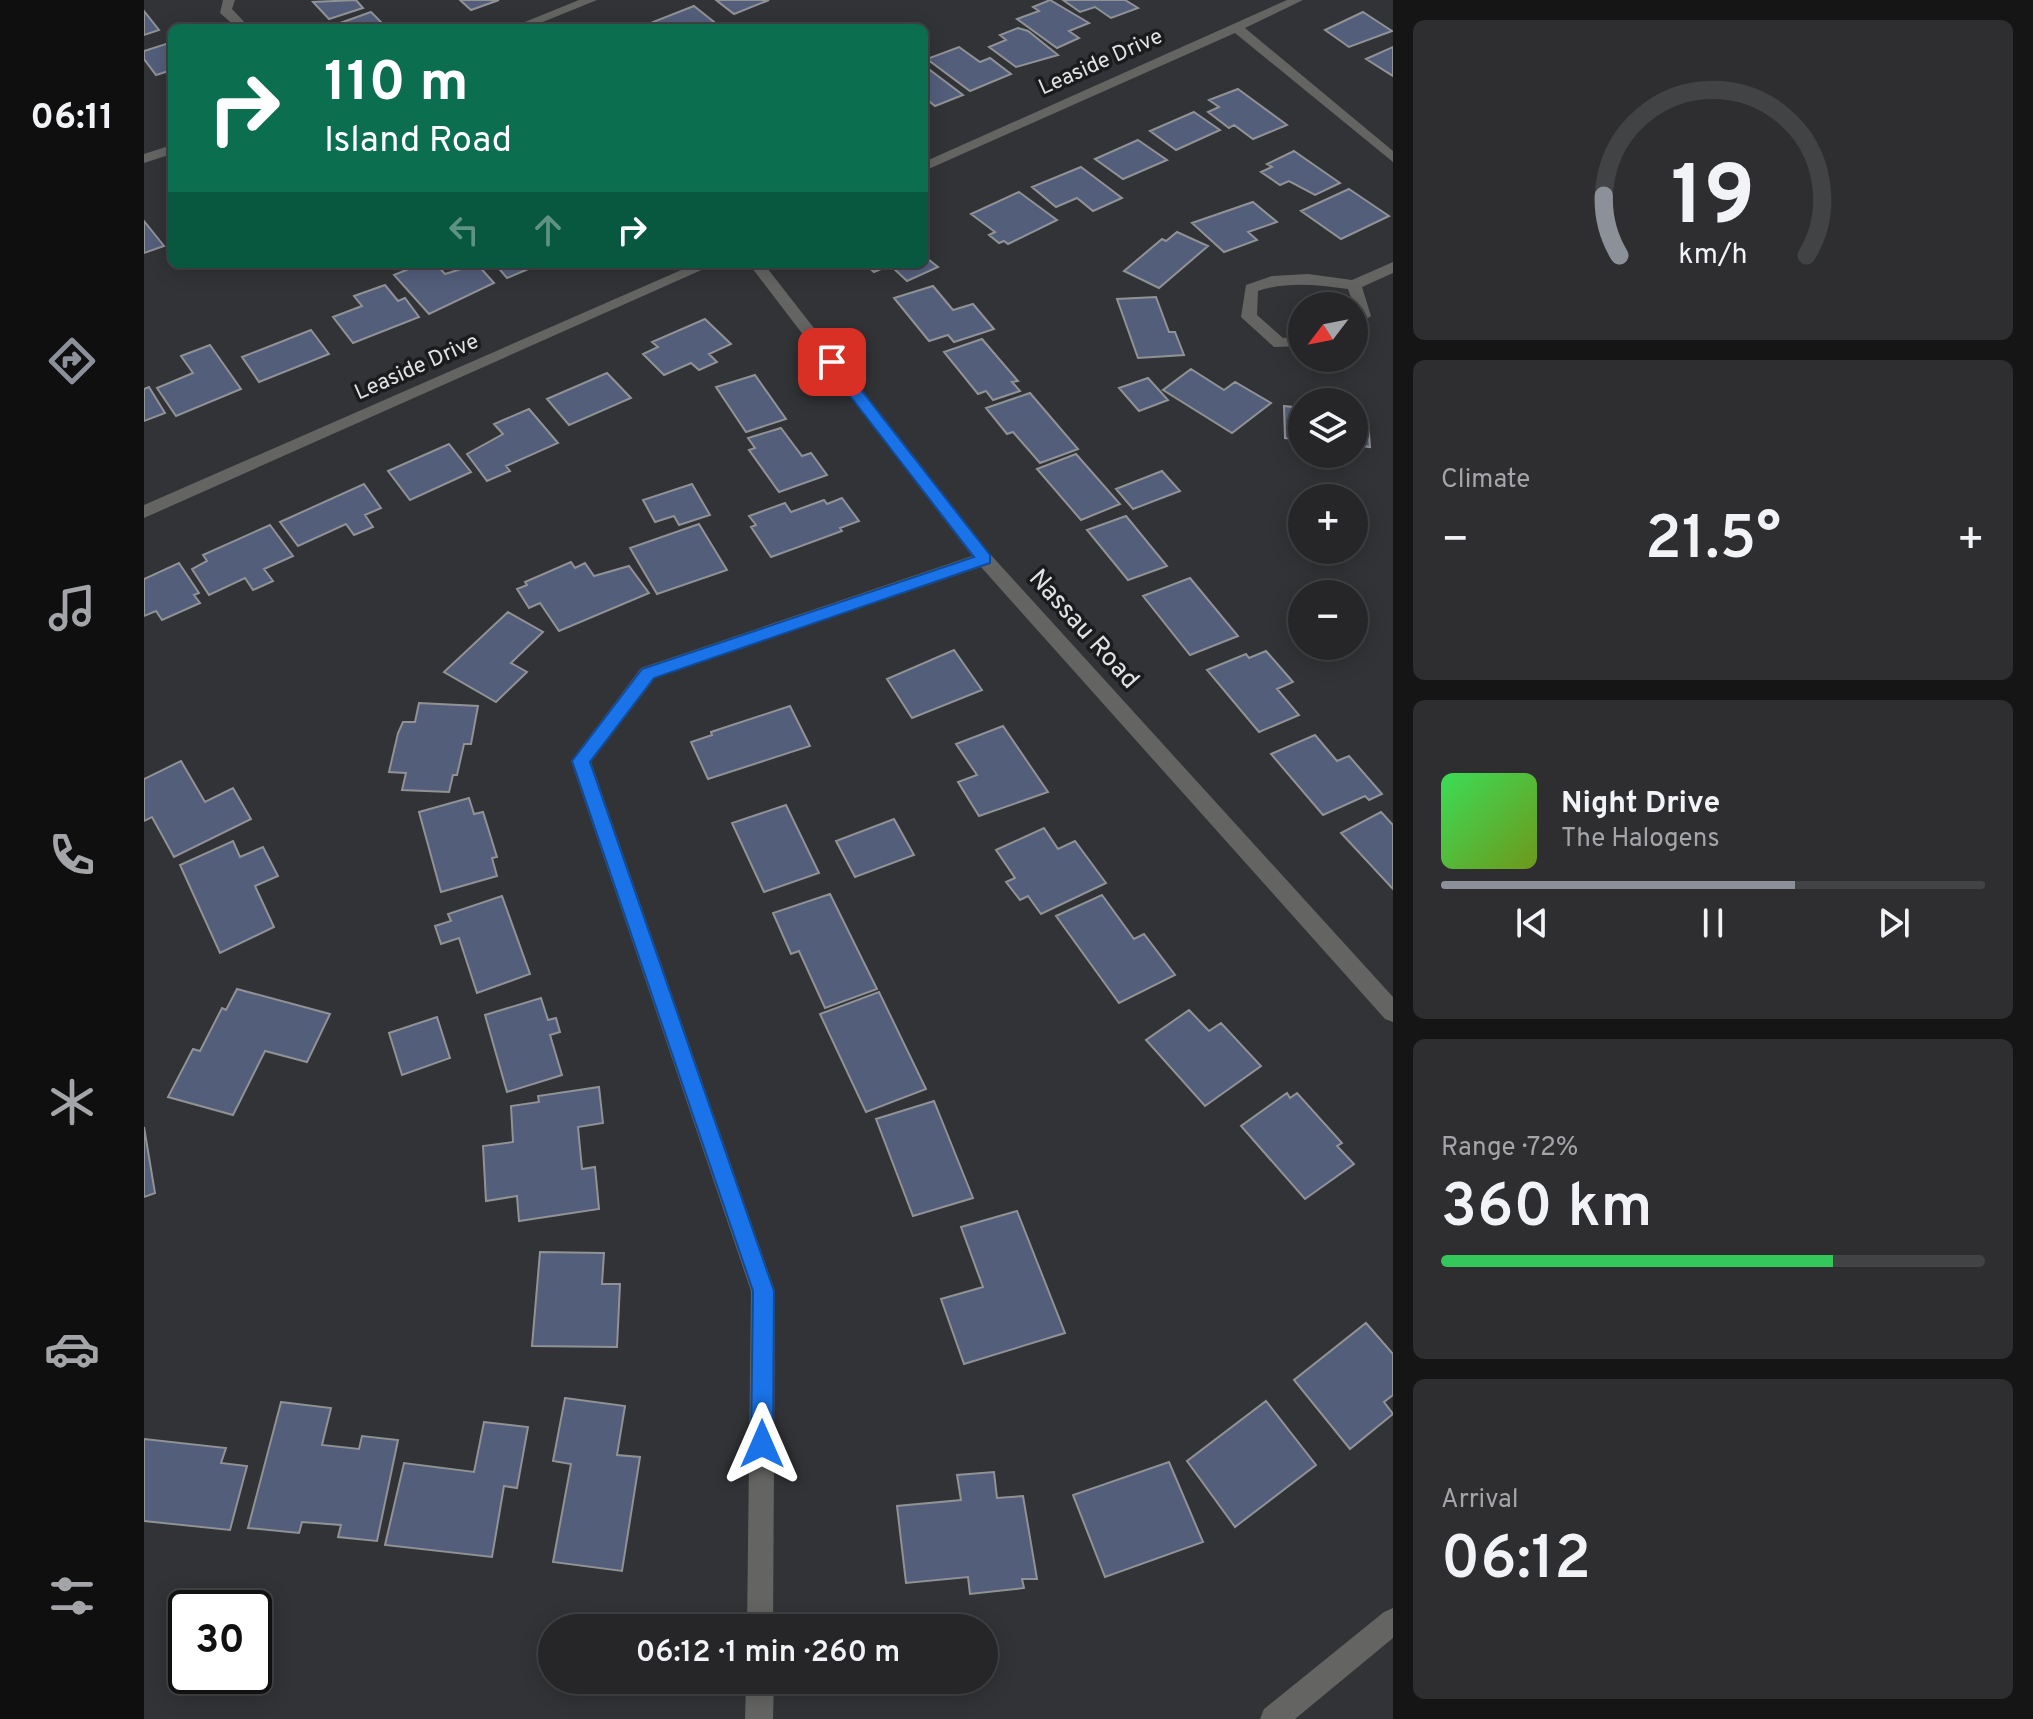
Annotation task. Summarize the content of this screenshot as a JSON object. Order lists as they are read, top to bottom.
{
  "streets": {
    "street": ["Leaside Drive", "Nassau Road"]
  },
  "north": "bottom left",
  "page": {
    "tabs": "06:11",
    "turn": ["110 m", "Island Road"],
    "map_buttons": ["+", "−"],
    "tile": [
      "Climate",
      ["Range · 72%", "360 km"],
      ["Arrival", "06:12"]
    ],
    "heat": ["−", "21.5°", "+"],
    "song": ["Night Drive", "The Halogens"],
    "limit": "30",
    "trip": "06:12 · 1 min · 260 m",
    "gauge": ["19", "km/h"]
  }
}
